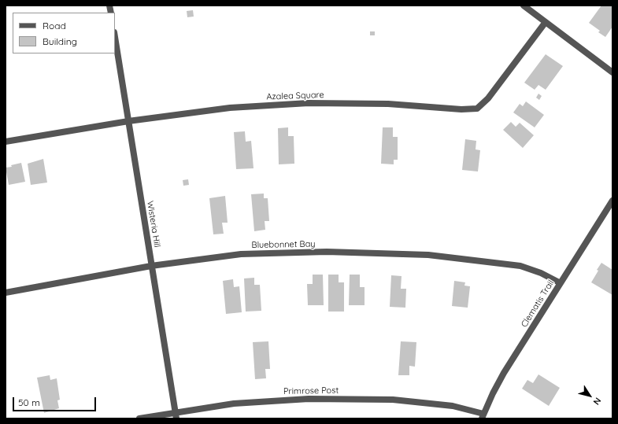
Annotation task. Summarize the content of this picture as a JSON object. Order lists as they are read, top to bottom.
{
  "streets": {
    "street": [
      "Azalea Square",
      "Wisteria Hill",
      "Bluebonnet Bay",
      "Clematis Trail",
      "Primrose Post"
    ]
  },
  "crossings": [
    ["Azalea Square", "Wisteria Hill"],
    ["Wisteria Hill", "Bluebonnet Bay"],
    ["Wisteria Hill", "Primrose Post"],
    ["Bluebonnet Bay", "Clematis Trail"],
    ["Clematis Trail", "Primrose Post"]
  ],
  "legend": ["Road", "Building"],
  "scale_bar": "50 m",
  "north": "bottom right"
}
